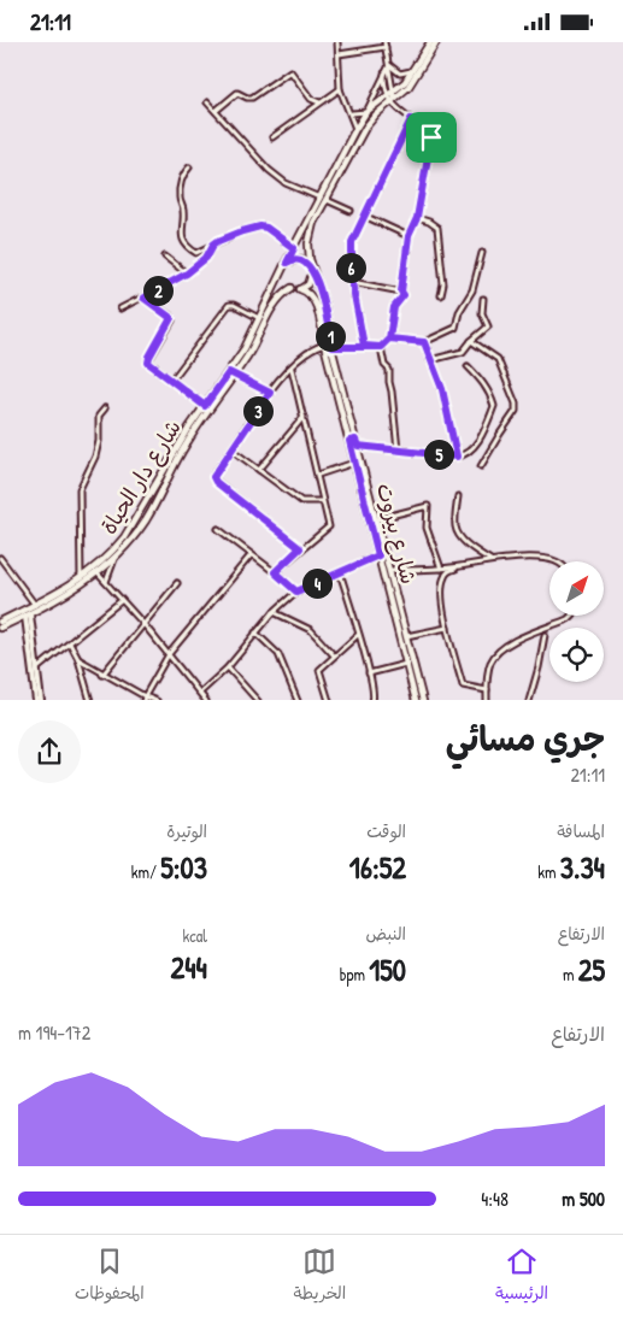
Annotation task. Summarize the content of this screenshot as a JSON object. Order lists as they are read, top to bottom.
{
  "streets": {
    "main road": ["شارع دار الحياة", "شارع بيروت"]
  },
  "crossings": [
    ["شارع دار الحياة", "شارع بيروت"]
  ],
  "north": "top right",
  "page": {
    "status": "21:11",
    "pins": [
      "6",
      "2",
      "1",
      "3",
      "5",
      "4"
    ],
    "heading": ["جري مسائي", "21:11"],
    "stats": [
      ["المسافة", "3.34 km"],
      ["الوقت", "16:52"],
      ["الوتيرة", "5:03 /km"],
      ["الارتفاع", "25 m"],
      ["النبض", "150 bpm"],
      ["kcal", "244"]
    ],
    "chart": ["الارتفاع", "172–194 m"],
    "list": [
      {
        "name": "500 m",
        "note": "4:48"
      }
    ],
    "tabs": ["الرئيسية", "الخريطة", "المحفوظات"]
  }
}
